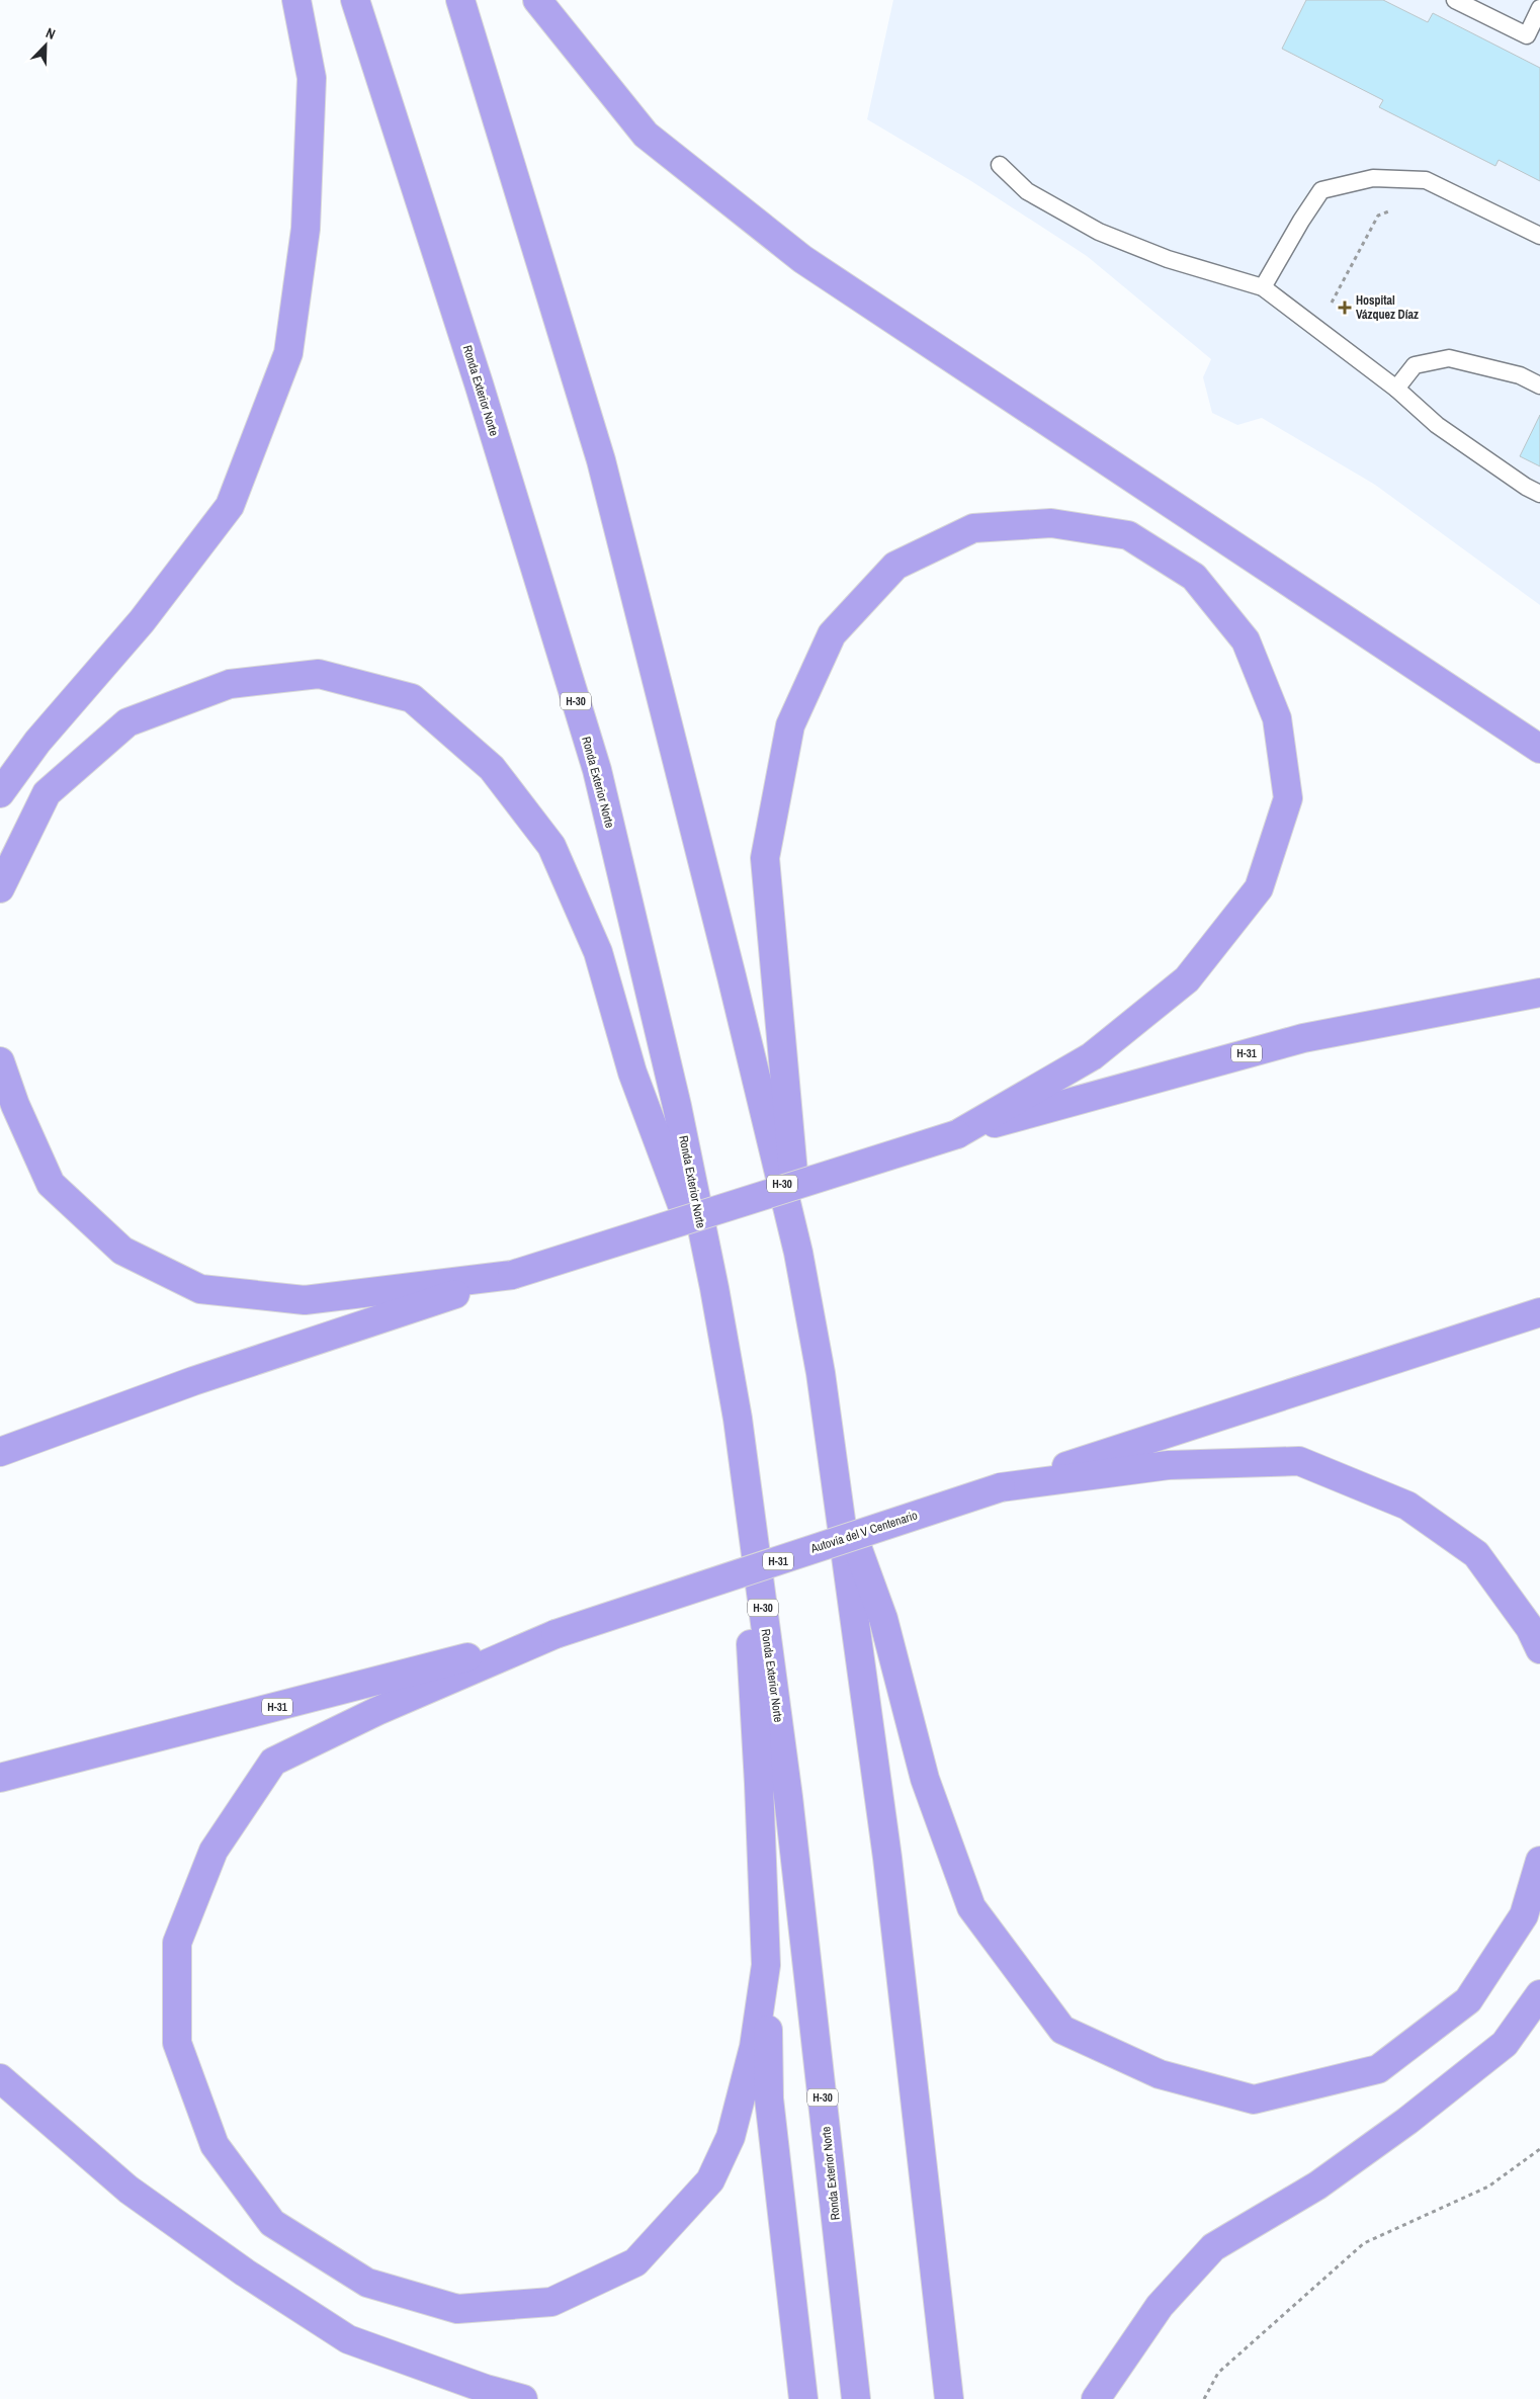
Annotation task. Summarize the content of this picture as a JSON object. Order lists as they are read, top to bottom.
{
  "streets": {
    "highway": [
      "Ronda Exterior Norte",
      "H-30",
      "H-31",
      "Autovía del V Centenario"
    ]
  },
  "crossings": [
    ["H-31", "Autovía del V Centenario"]
  ],
  "places": {
    "health": ["Hospital Vázquez Díaz"]
  },
  "north": "top right"
}
